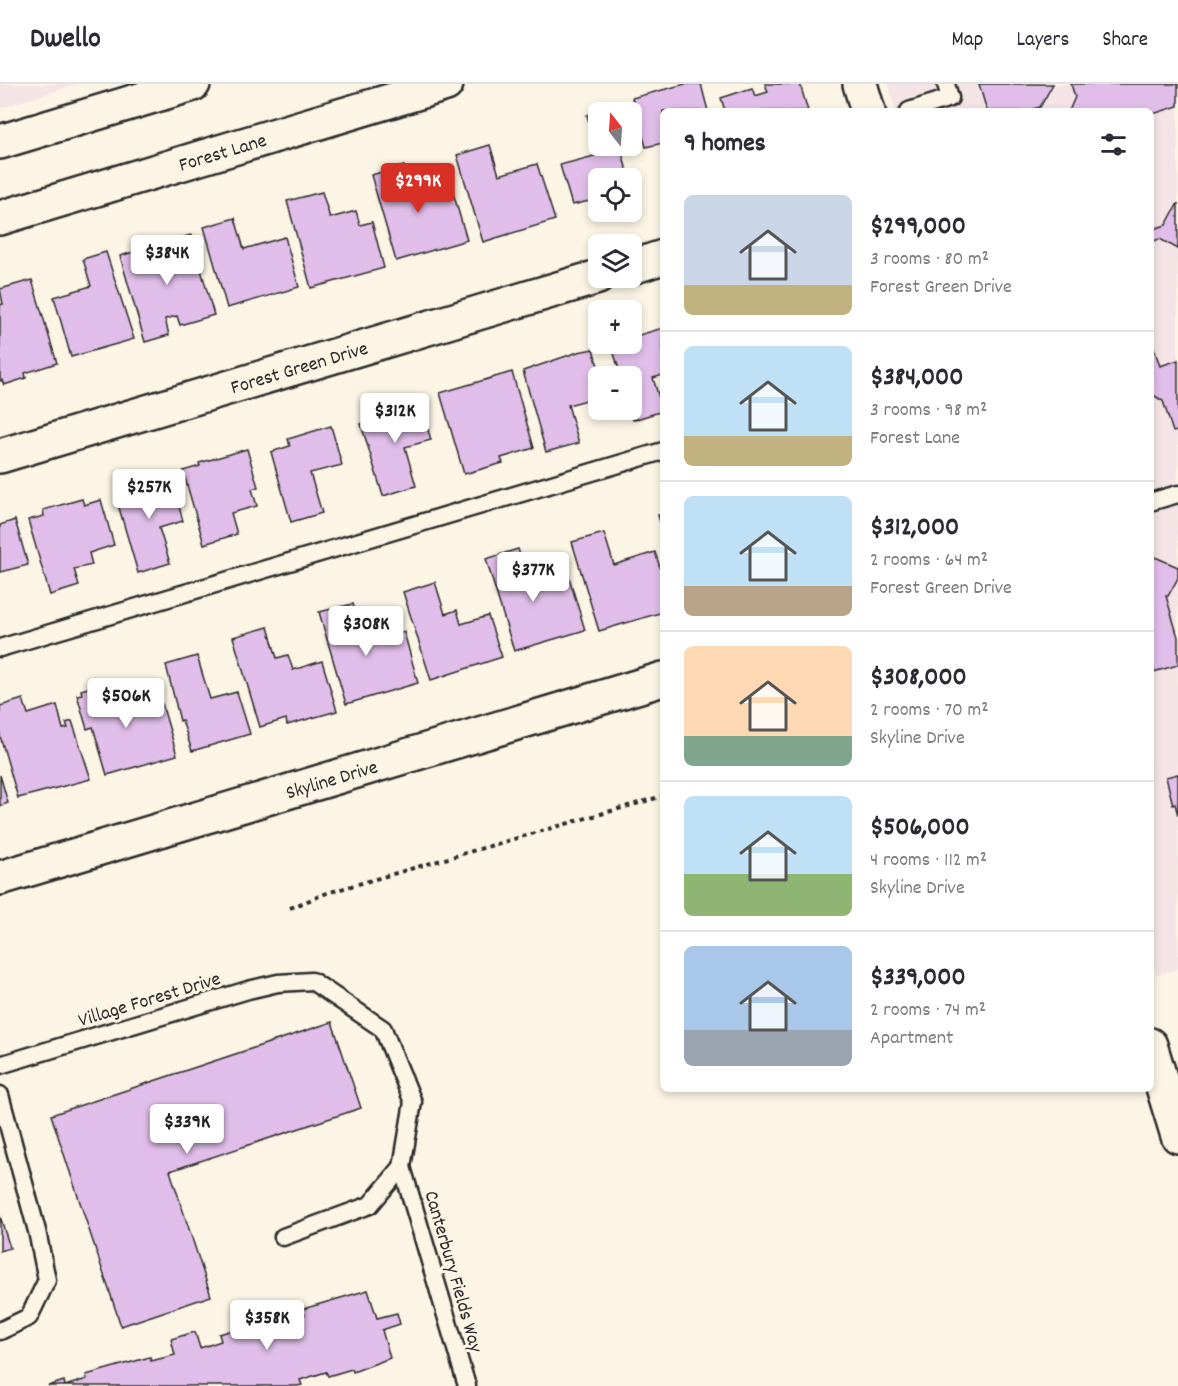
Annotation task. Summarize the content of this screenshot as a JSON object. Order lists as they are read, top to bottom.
{
  "streets": {
    "street": ["Forest Lane", "Forest Green Drive", "Skyline Drive"],
    "lane": ["Village Forest Drive", "Canterbury Fields Way"]
  },
  "crossings": [
    ["Village Forest Drive", "Canterbury Fields Way"]
  ],
  "north": "top",
  "page": {
    "header": "Dwello",
    "nav": ["Map", "Layers", "Share"],
    "map_buttons": ["+", "−"],
    "heading": "9 homes",
    "price": [
      "$299K",
      "$384K",
      "$312K",
      "$257K",
      "$377K",
      "$308K",
      "$506K",
      "$339K",
      "$358K"
    ],
    "list": [
      {
        "name": "$299,000",
        "note": "3 rooms · 80 m² · Forest Green Drive"
      },
      {
        "name": "$384,000",
        "note": "3 rooms · 98 m² · Forest Lane"
      },
      {
        "name": "$312,000",
        "note": "2 rooms · 64 m² · Forest Green Drive"
      },
      {
        "name": "$308,000",
        "note": "2 rooms · 70 m² · Skyline Drive"
      },
      {
        "name": "$506,000",
        "note": "4 rooms · 112 m² · Skyline Drive"
      },
      {
        "name": "$339,000",
        "note": "2 rooms · 74 m² · Apartment"
      }
    ]
  }
}
